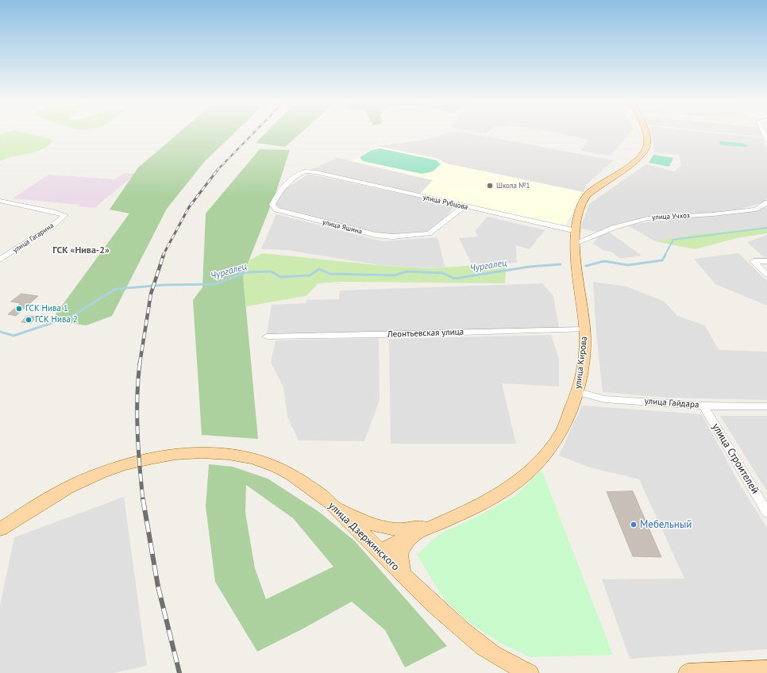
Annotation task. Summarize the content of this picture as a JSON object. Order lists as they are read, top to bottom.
{
  "streets": {
    "main road": ["улица Кирова", "улица Дзержинского"],
    "street": [
      "улица Рубцова",
      "улица Учхоз",
      "улица Яшина",
      "улица Гагарина",
      "Леонтьевская улица",
      "улица Гайдара",
      "улица Строителей"
    ]
  },
  "crossings": [
    ["улица Рубцова", "улица Яшина"],
    ["улица Рубцова", "улица Кирова"],
    ["улица Учхоз", "улица Кирова"],
    ["Леонтьевская улица", "улица Кирова"],
    ["улица Кирова", "улица Гайдара"],
    ["улица Кирова", "улица Дзержинского"],
    ["улица Гайдара", "улица Строителей"]
  ],
  "districts": ["ГСК «Нива-2»"],
  "water": ["Чургалец"],
  "places": [
    "Школа №1",
    "ГСК Нива 1",
    "ГСК Нива 2",
    "Мебельный"
  ]
}
